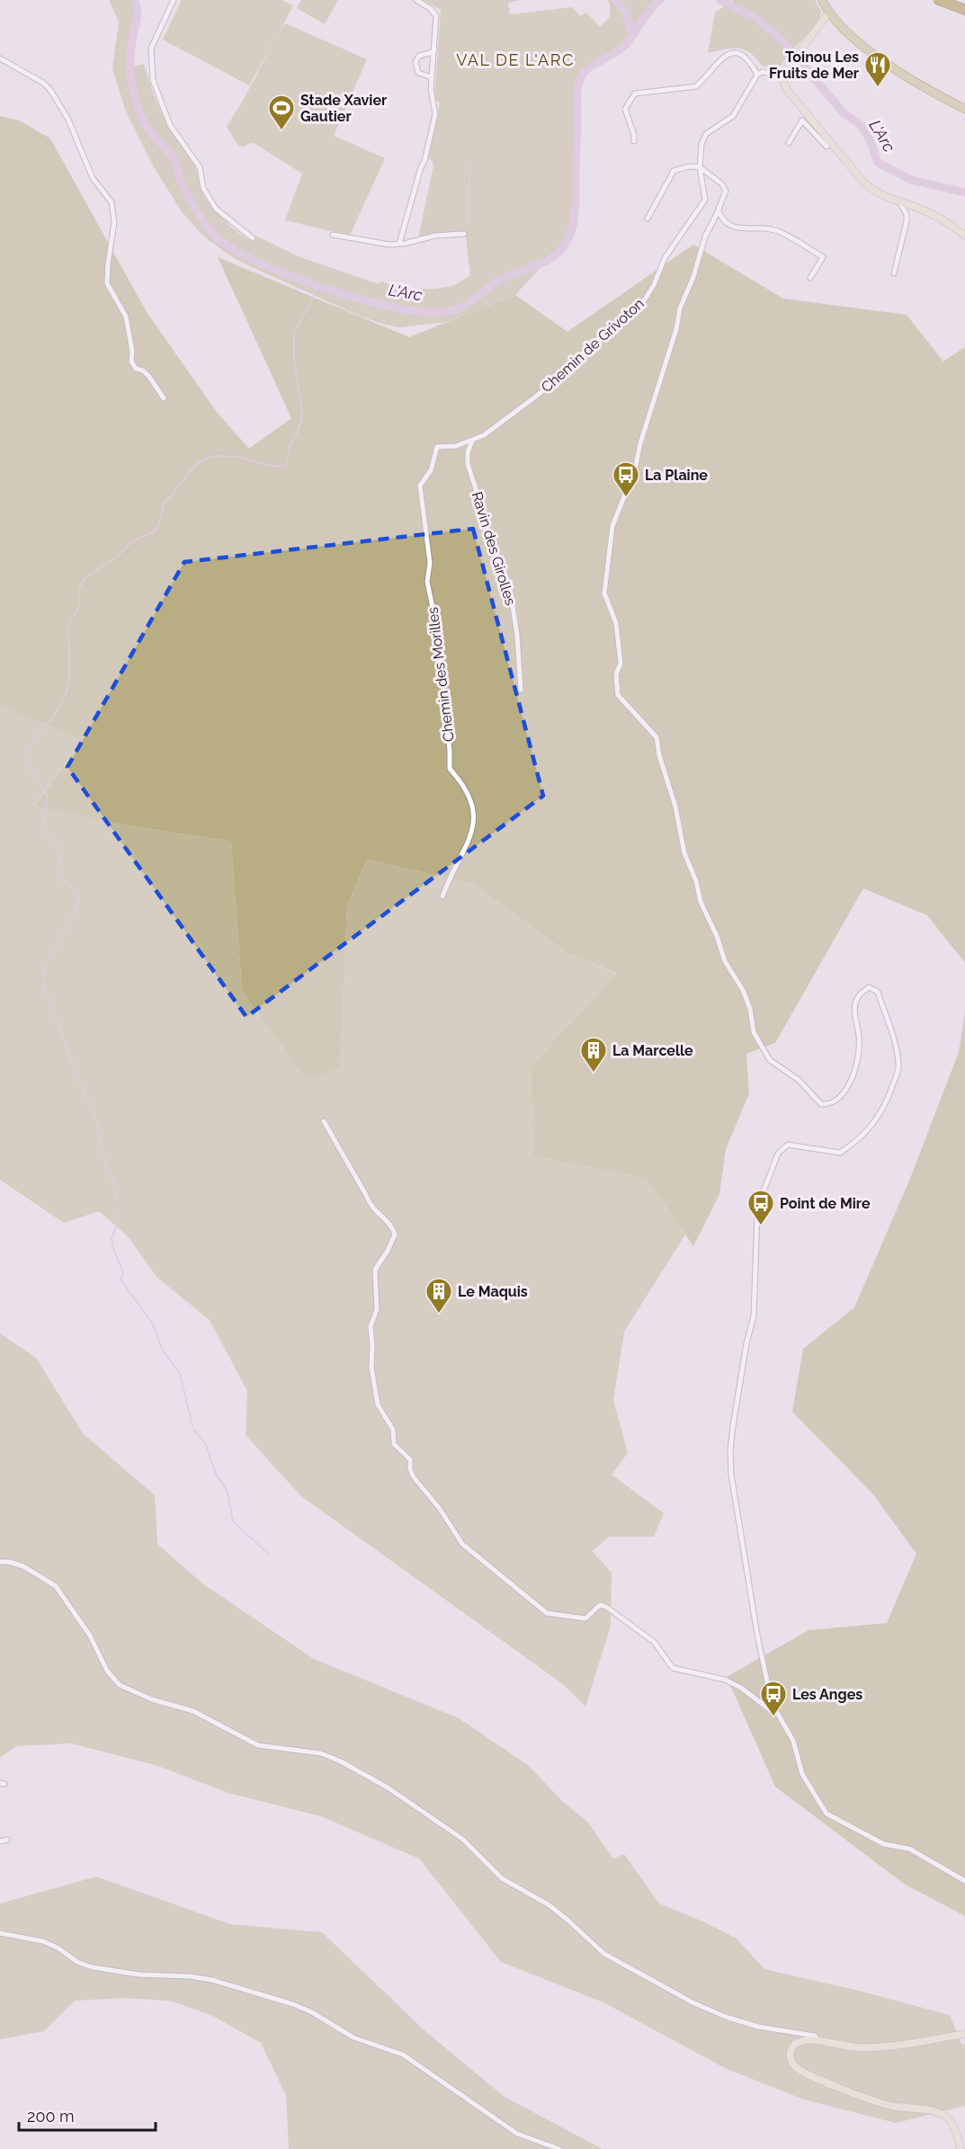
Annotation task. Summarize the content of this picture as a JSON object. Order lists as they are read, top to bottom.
{
  "streets": {
    "street": ["Chemin de Grivoton", "Ravin des Girolles", "Chemin des Morilles"]
  },
  "crossings": [
    ["Chemin de Grivoton", "Ravin des Girolles"],
    ["Chemin de Grivoton", "Chemin des Morilles"]
  ],
  "districts": ["VAL DE L'ARC"],
  "water": ["L'Arc"],
  "places": {
    "restaurant": ["Toinou Les Fruits de Mer"],
    "sports": ["Stade Xavier Gautier"],
    "bus stop": ["La Plaine", "Point de Mire", "Les Anges"],
    "building": ["La Marcelle", "Le Maquis"]
  },
  "scale_bar": "200 m"
}
